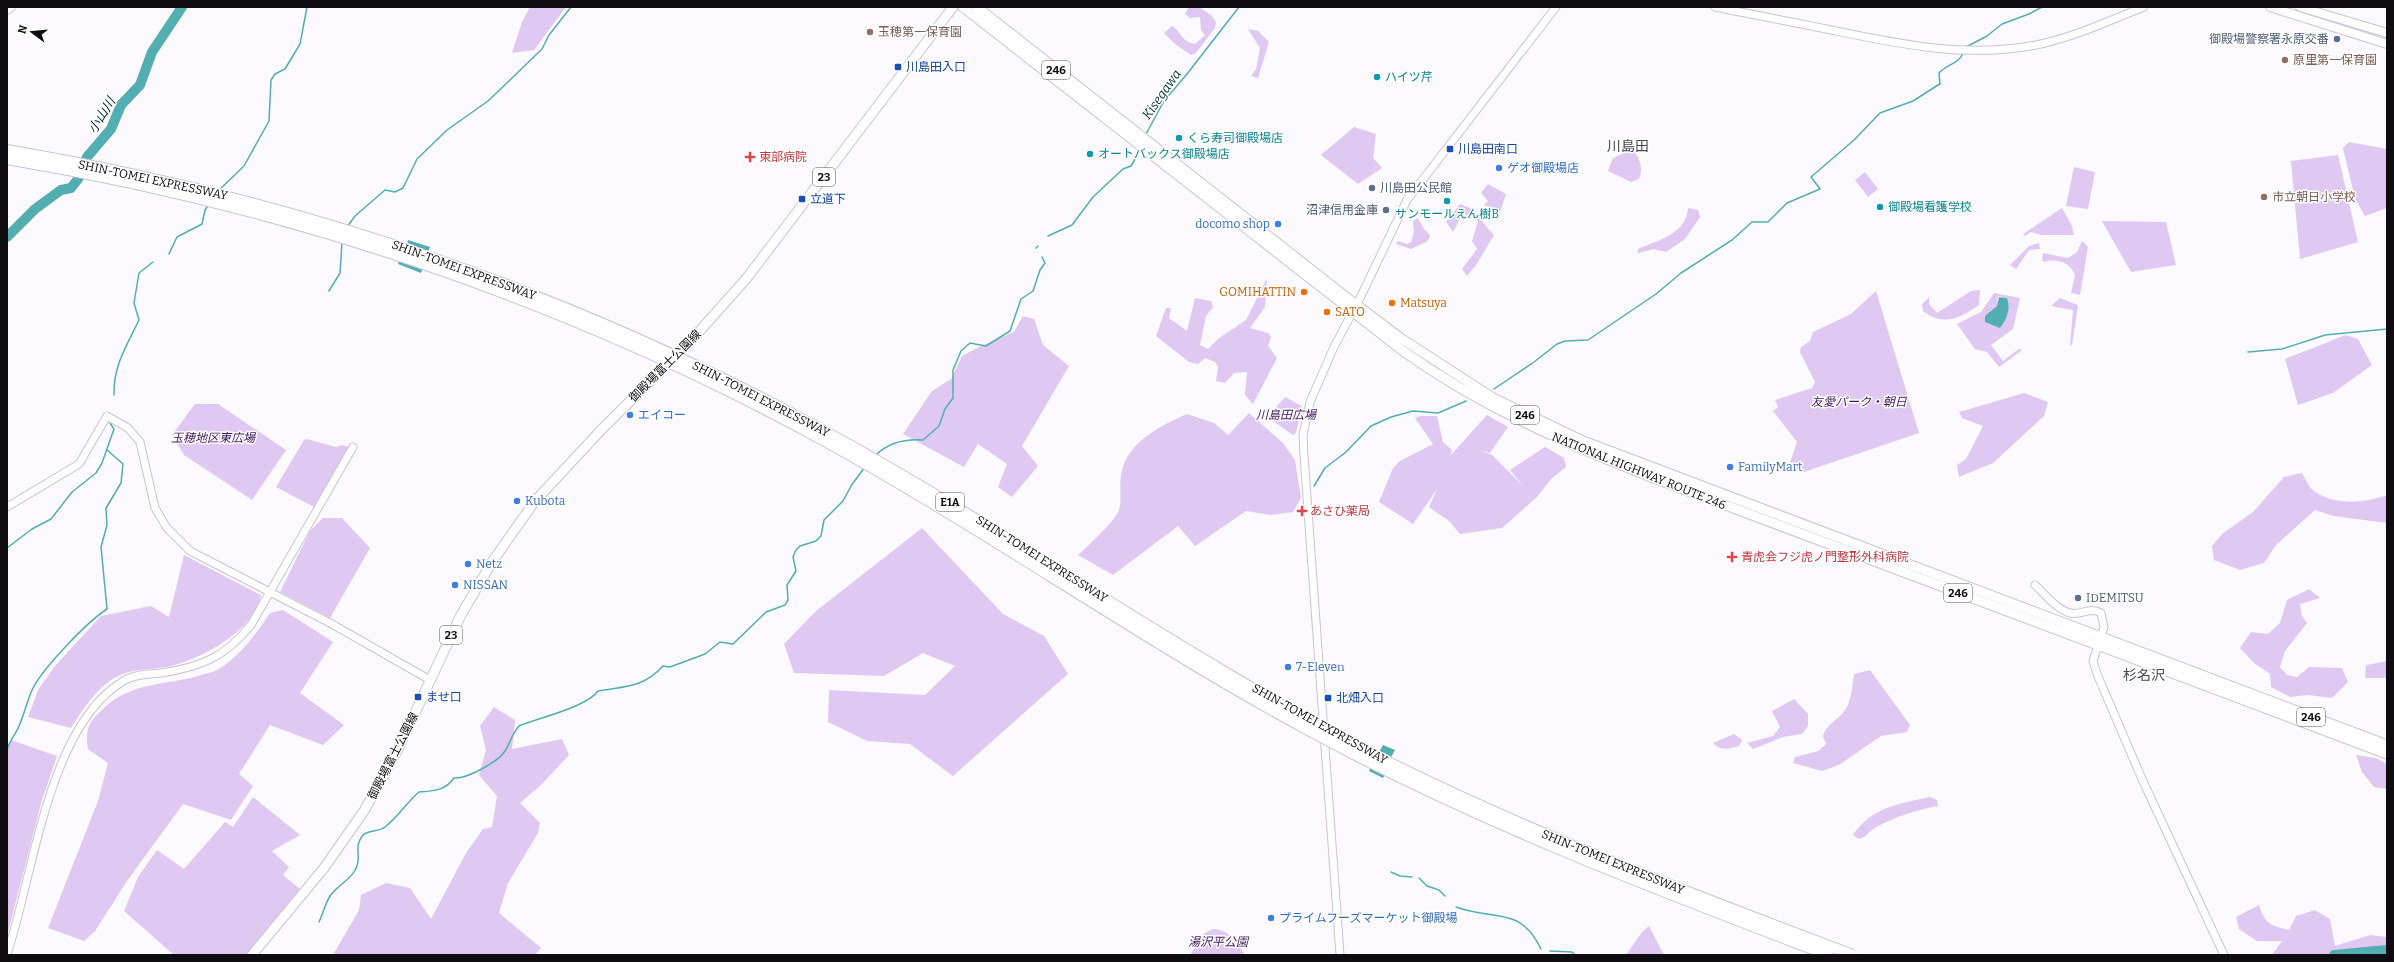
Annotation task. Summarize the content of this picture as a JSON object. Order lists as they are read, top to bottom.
{
  "streets": {
    "highway": ["SHIN-TOMEI EXPRESSWAY", "E1A"],
    "main road": [
      "246",
      "23",
      "御殿場富士公園線",
      "NATIONAL HIGHWAY ROUTE 246"
    ]
  },
  "districts": ["川島田", "杉名沢"],
  "water": ["Kisegawa", "小山川"],
  "parks": [
    "友愛パーク・朝日",
    "川島田広場",
    "玉穂地区東広場",
    "湯沢平公園"
  ],
  "places": {
    "other": [
      "玉穂第一保育園",
      "御殿場警察署永原交番",
      "原里第一保育園",
      "ハイツ芹",
      "くら寿司御殿場店",
      "オートバックス御殿場店",
      "ゲオ御殿場店",
      "川島田公民館",
      "市立朝日小学校",
      "サンモールえん樹B",
      "御殿場看護学校",
      "沼津信用金庫",
      "docomo shop",
      "GOMIHATTIN",
      "Matsuya",
      "SATO",
      "エイコー",
      "FamilyMart",
      "Kubota",
      "Netz",
      "NISSAN",
      "IDEMITSU",
      "7-Eleven",
      "プライムフーズマーケット御殿場"
    ],
    "transit": [
      "川島田入口",
      "川島田南口",
      "立道下",
      "ませ口",
      "北畑入口"
    ],
    "health": ["東部病院", "あさひ薬局", "青虎会フジ虎ノ門整形外科病院"]
  },
  "north": "left"
}
